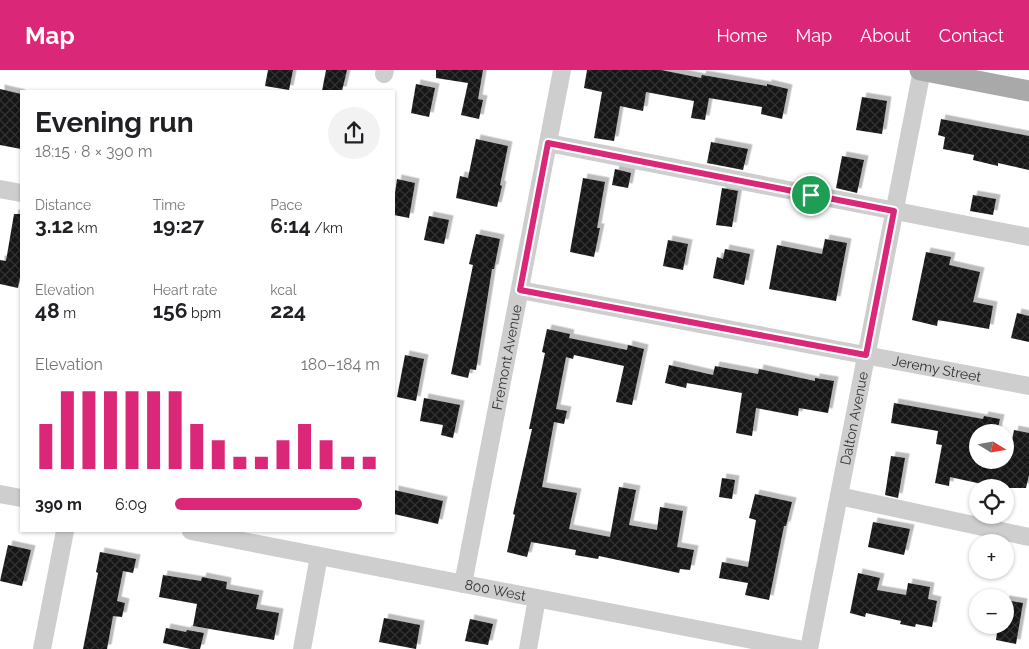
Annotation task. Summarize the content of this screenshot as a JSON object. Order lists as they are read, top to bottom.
{
  "streets": {
    "street": [
      "Fremont Avenue",
      "Jeremy Street",
      "Dalton Avenue",
      "800 West"
    ]
  },
  "crossings": [
    ["Fremont Avenue", "Jeremy Street"],
    ["Fremont Avenue", "800 West"],
    ["Jeremy Street", "Dalton Avenue"]
  ],
  "north": "right",
  "page": {
    "header": "Map",
    "nav": [
      "Home",
      "Map",
      "About",
      "Contact"
    ],
    "heading": ["Evening run", "18:15 · 8 × 390 m"],
    "stats": [
      ["Distance", "3.12 km"],
      ["Time", "19:27"],
      ["Pace", "6:14 /km"],
      ["Elevation", "48 m"],
      ["Heart rate", "156 bpm"],
      ["kcal", "224"]
    ],
    "chart": ["Elevation", "180–184 m"],
    "map_buttons": ["+", "−"],
    "list": [
      {
        "name": "390 m",
        "note": "6:09"
      }
    ]
  }
}
